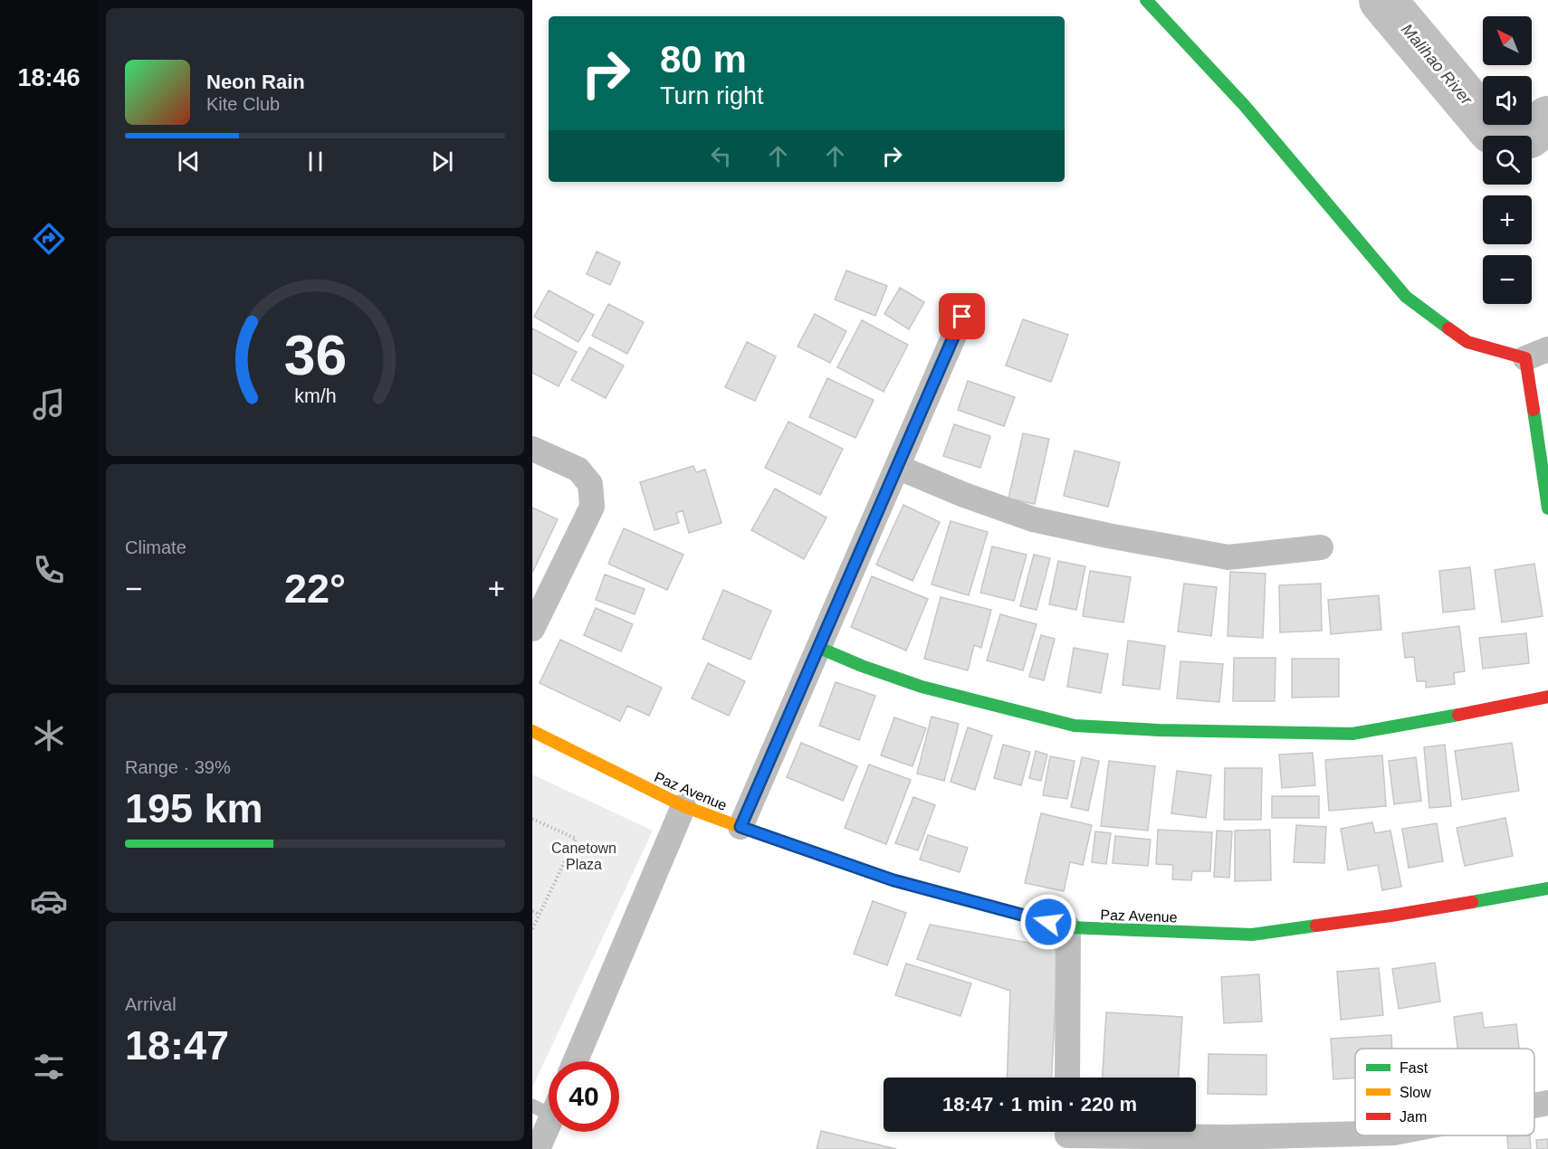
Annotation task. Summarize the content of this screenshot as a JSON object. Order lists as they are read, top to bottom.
{
  "streets": {
    "street": ["Paz Avenue"]
  },
  "water": ["Malihao River"],
  "parks": ["Canetown Plaza"],
  "legend": ["Fast", "Slow", "Jam"],
  "north": "top left",
  "page": {
    "tabs": "18:46",
    "map_buttons": ["+", "−"],
    "turn": ["80 m", "Turn right"],
    "song": ["Neon Rain", "Kite Club"],
    "tile": [
      "Climate",
      ["Range · 39%", "195 km"],
      ["Arrival", "18:47"]
    ],
    "heat": ["−", "22°", "+"],
    "limit": "40",
    "trip": "18:47 · 1 min · 220 m",
    "gauge": ["36", "km/h"]
  }
}
